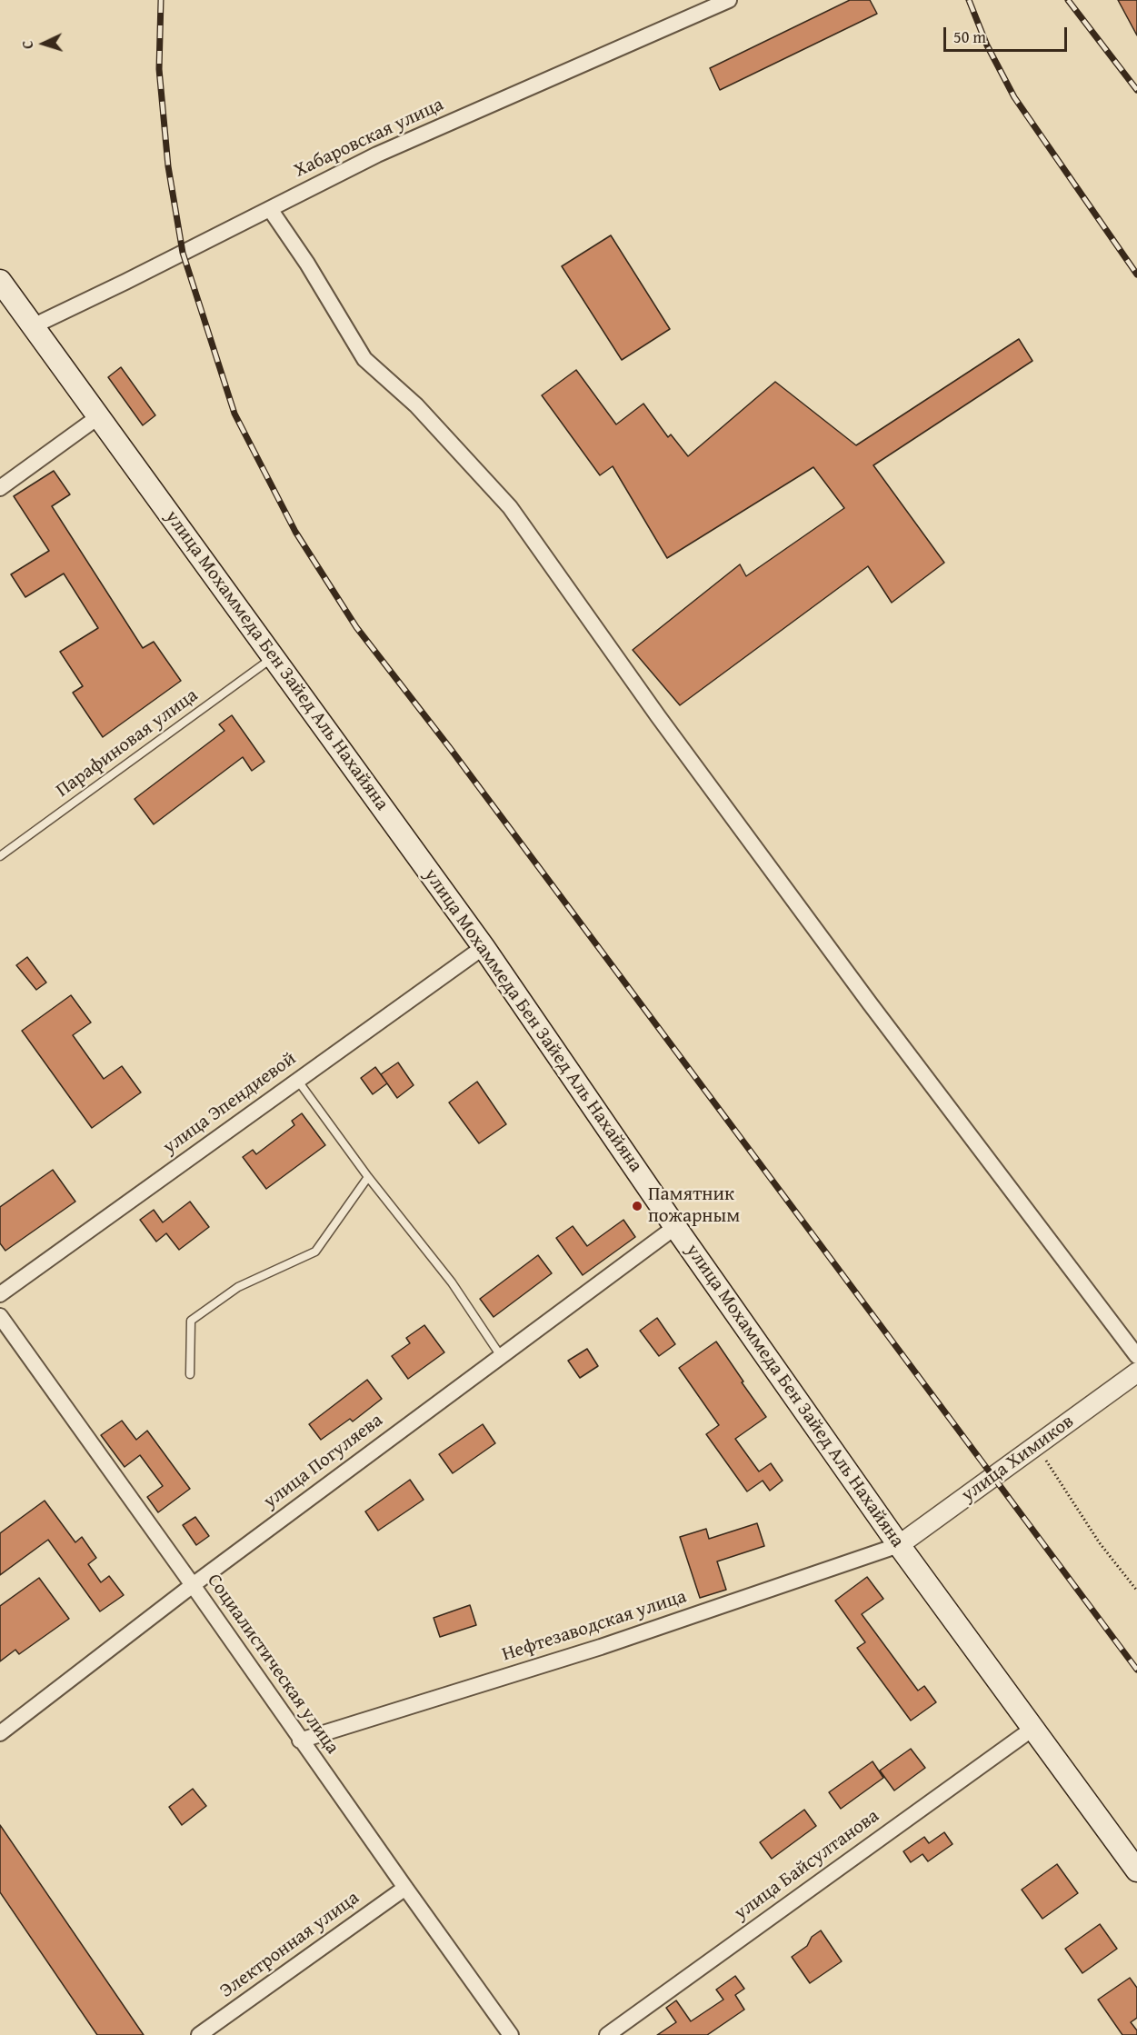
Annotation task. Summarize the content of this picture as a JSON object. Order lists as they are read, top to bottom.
{
  "streets": {
    "main road": ["улица Мохаммеда Бен Зайед Аль Нахайяна"],
    "street": [
      "Хабаровская улица",
      "улица Эпендиевой",
      "улица Химиков",
      "улица Погуляева",
      "Нефтезаводская улица",
      "Социалистическая улица",
      "улица Байсултанова",
      "Электронная улица"
    ],
    "lane": ["Парафиновая улица"]
  },
  "crossings": [
    ["Хабаровская улица", "улица Мохаммеда Бен Зайед Аль Нахайяна"],
    ["улица Мохаммеда Бен Зайед Аль Нахайяна", "Парафиновая улица"],
    ["улица Мохаммеда Бен Зайед Аль Нахайяна", "улица Эпендиевой"],
    ["улица Мохаммеда Бен Зайед Аль Нахайяна", "улица Химиков"],
    ["улица Мохаммеда Бен Зайед Аль Нахайяна", "улица Погуляева"],
    ["улица Мохаммеда Бен Зайед Аль Нахайяна", "Нефтезаводская улица"],
    ["улица Мохаммеда Бен Зайед Аль Нахайяна", "улица Байсултанова"],
    ["улица Химиков", "Нефтезаводская улица"],
    ["улица Погуляева", "Социалистическая улица"],
    ["Нефтезаводская улица", "Социалистическая улица"],
    ["Социалистическая улица", "Электронная улица"]
  ],
  "places": ["Памятник пожарным"],
  "scale_bar": "50 m",
  "north": "left"
}
